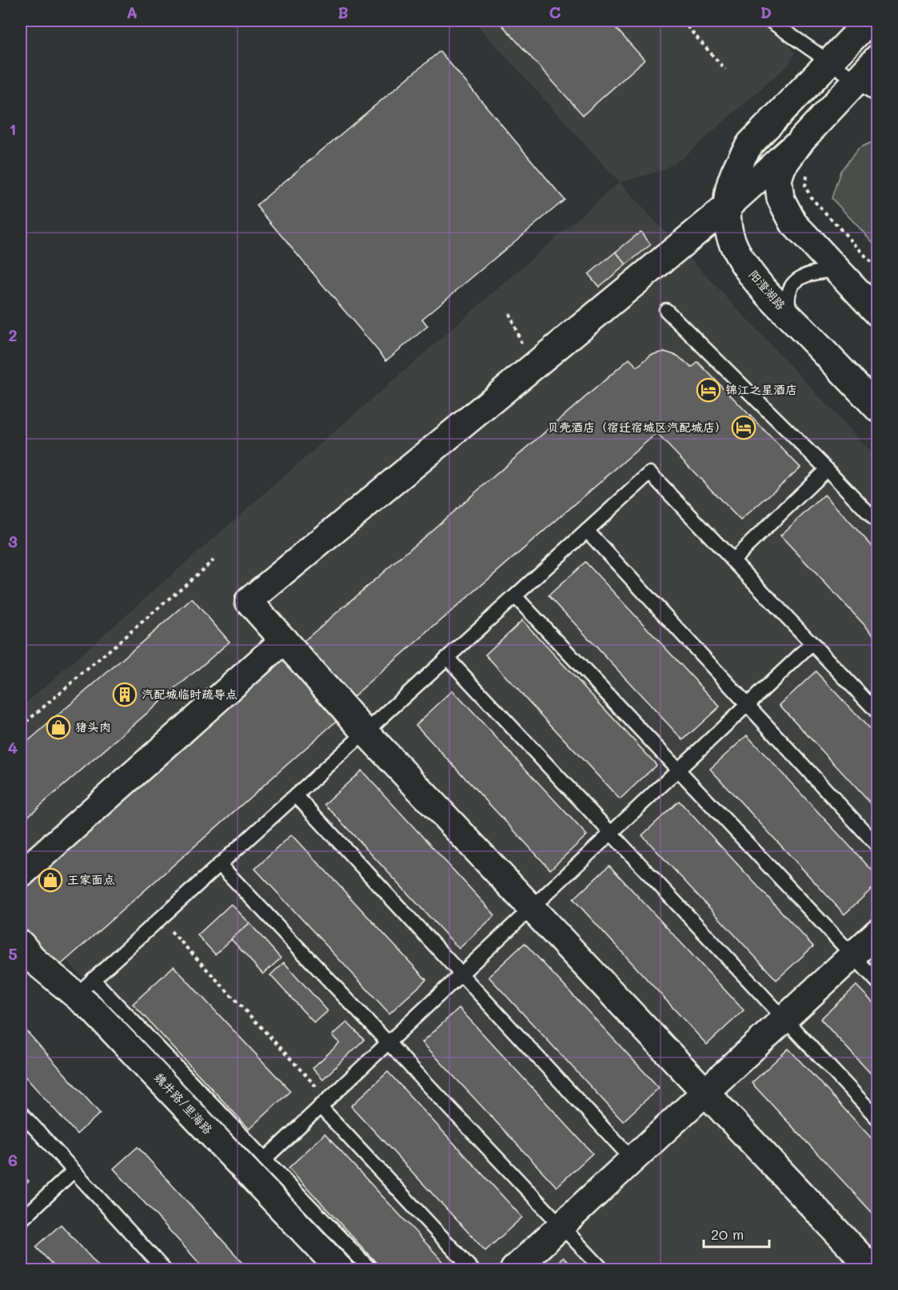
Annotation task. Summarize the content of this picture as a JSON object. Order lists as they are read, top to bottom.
{
  "streets": {
    "street": ["阳澄湖路", "魏井路/里海路"]
  },
  "places": {
    "hotel": ["锦江之星酒店", "贝壳酒店（宿迁宿城区汽配城店）"],
    "building": ["汽配城临时疏导点"],
    "shop": ["猪头肉", "王家面点"]
  },
  "scale_bar": "20 m",
  "grid": {
    "columns": [
      "A",
      "B",
      "C",
      "D"
    ],
    "rows": [
      "1",
      "2",
      "3",
      "4",
      "5",
      "6"
    ]
  }
}
